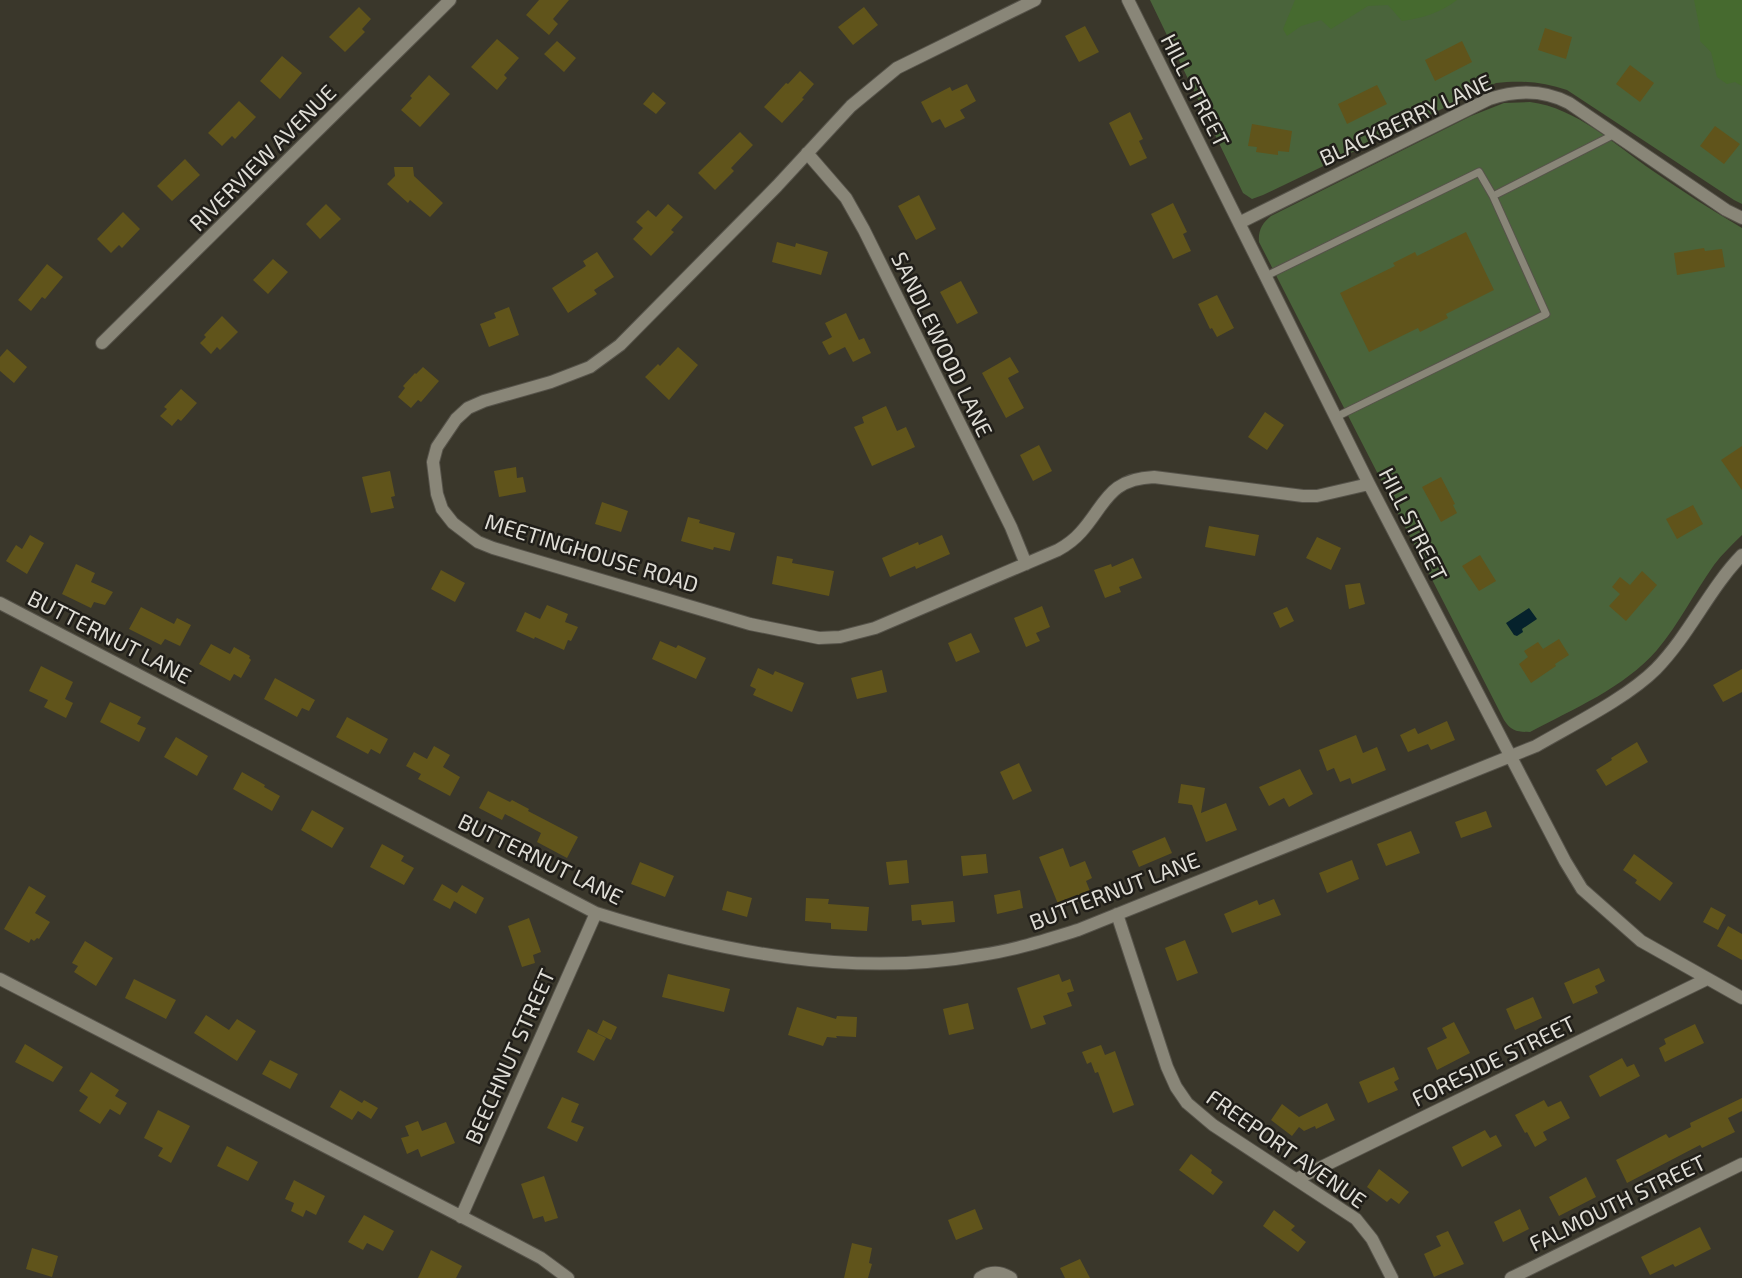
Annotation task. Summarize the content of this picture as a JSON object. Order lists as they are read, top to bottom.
{
  "streets": {
    "street": [
      "HILL STREET",
      "BLACKBERRY LANE",
      "RIVERVIEW AVENUE",
      "SANDLEWOOD LANE",
      "MEETINGHOUSE ROAD",
      "BUTTERNUT LANE",
      "BEECHNUT STREET",
      "FORESIDE STREET",
      "FREEPORT AVENUE",
      "FALMOUTH STREET"
    ]
  },
  "crossings": [
    ["HILL STREET", "BLACKBERRY LANE"],
    ["HILL STREET", "MEETINGHOUSE ROAD"],
    ["HILL STREET", "BUTTERNUT LANE"],
    ["HILL STREET", "FORESIDE STREET"],
    ["SANDLEWOOD LANE", "MEETINGHOUSE ROAD"],
    ["BUTTERNUT LANE", "BEECHNUT STREET"],
    ["BUTTERNUT LANE", "FREEPORT AVENUE"],
    ["FORESIDE STREET", "FREEPORT AVENUE"]
  ]
}
